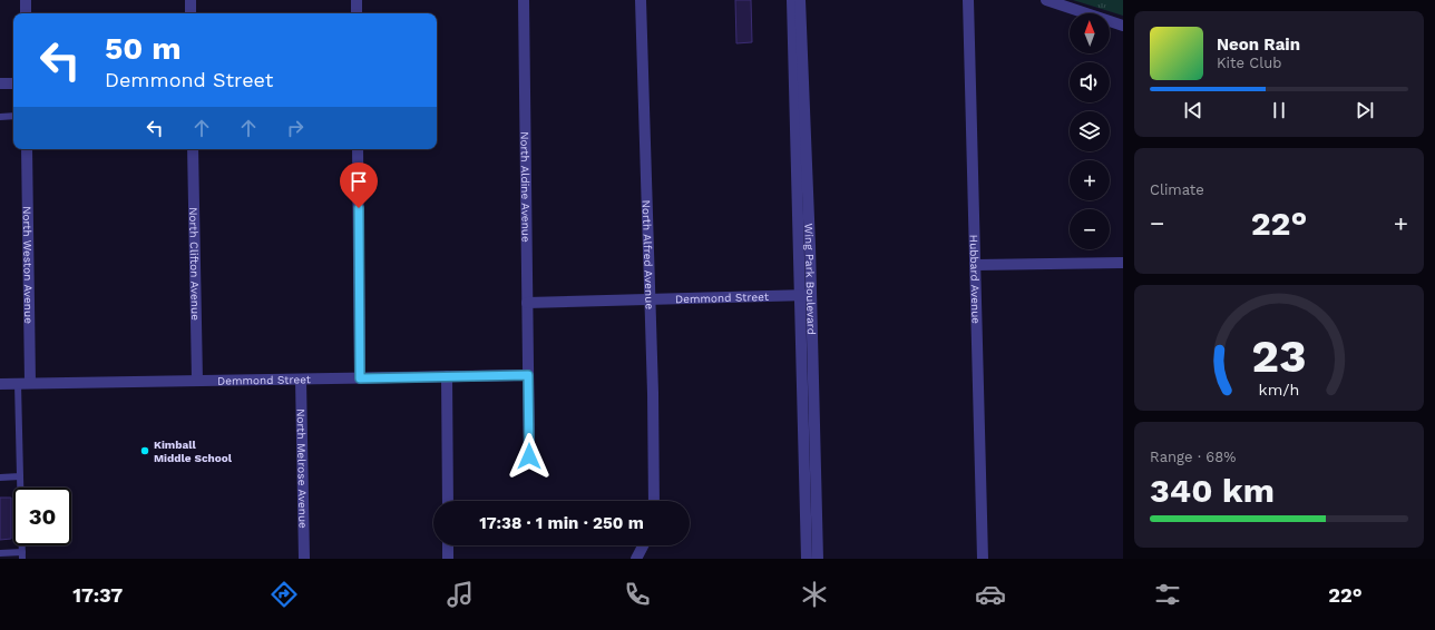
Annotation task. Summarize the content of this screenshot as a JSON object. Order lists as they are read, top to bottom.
{
  "streets": {
    "street": [
      "North Aldine Avenue",
      "North Alfred Avenue",
      "North Clifton Avenue",
      "North Weston Avenue",
      "Wing Park Boulevard",
      "Hubbard Avenue",
      "Demmond Street",
      "North Melrose Avenue"
    ]
  },
  "crossings": [
    ["North Aldine Avenue", "Demmond Street"],
    ["North Alfred Avenue", "Demmond Street"],
    ["North Clifton Avenue", "Demmond Street"],
    ["North Weston Avenue", "Demmond Street"],
    ["Wing Park Boulevard", "Demmond Street"],
    ["Demmond Street", "North Melrose Avenue"]
  ],
  "places": ["Kimball Middle School"],
  "north": "top",
  "page": {
    "map_buttons": ["+", "−"],
    "turn": ["50 m", "Demmond Street"],
    "song": ["Neon Rain", "Kite Club"],
    "tile": [
      "Climate",
      ["Range · 68%", "340 km"]
    ],
    "heat": ["−", "22°", "+"],
    "limit": "30",
    "trip": "17:38 · 1 min · 250 m",
    "tabs": ["17:37", "22°"],
    "gauge": ["23", "km/h"]
  }
}
